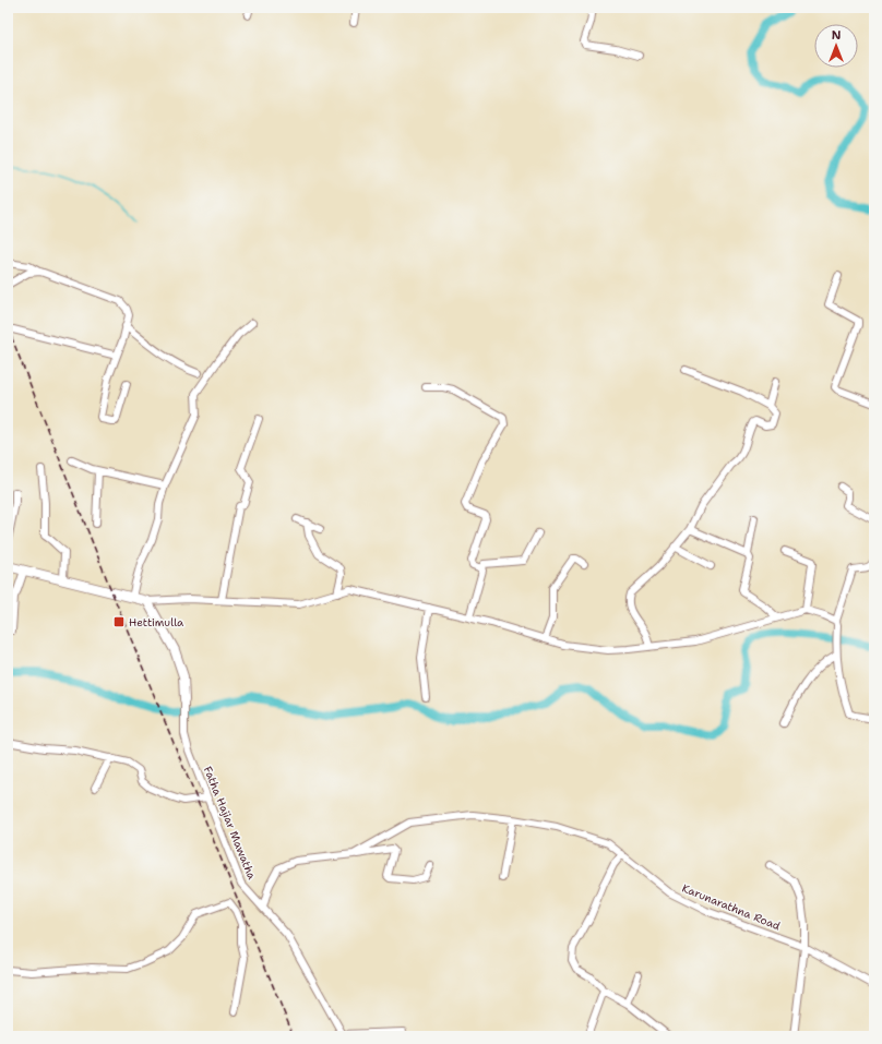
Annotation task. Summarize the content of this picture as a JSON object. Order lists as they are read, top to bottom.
{
  "streets": {
    "street": ["Fatha Hajiar Mawatha", "Karunarathna Road"]
  },
  "crossings": [
    ["Fatha Hajiar Mawatha", "Karunarathna Road"]
  ],
  "places": {
    "transit": ["Hettimulla"]
  },
  "north": "top"
}
